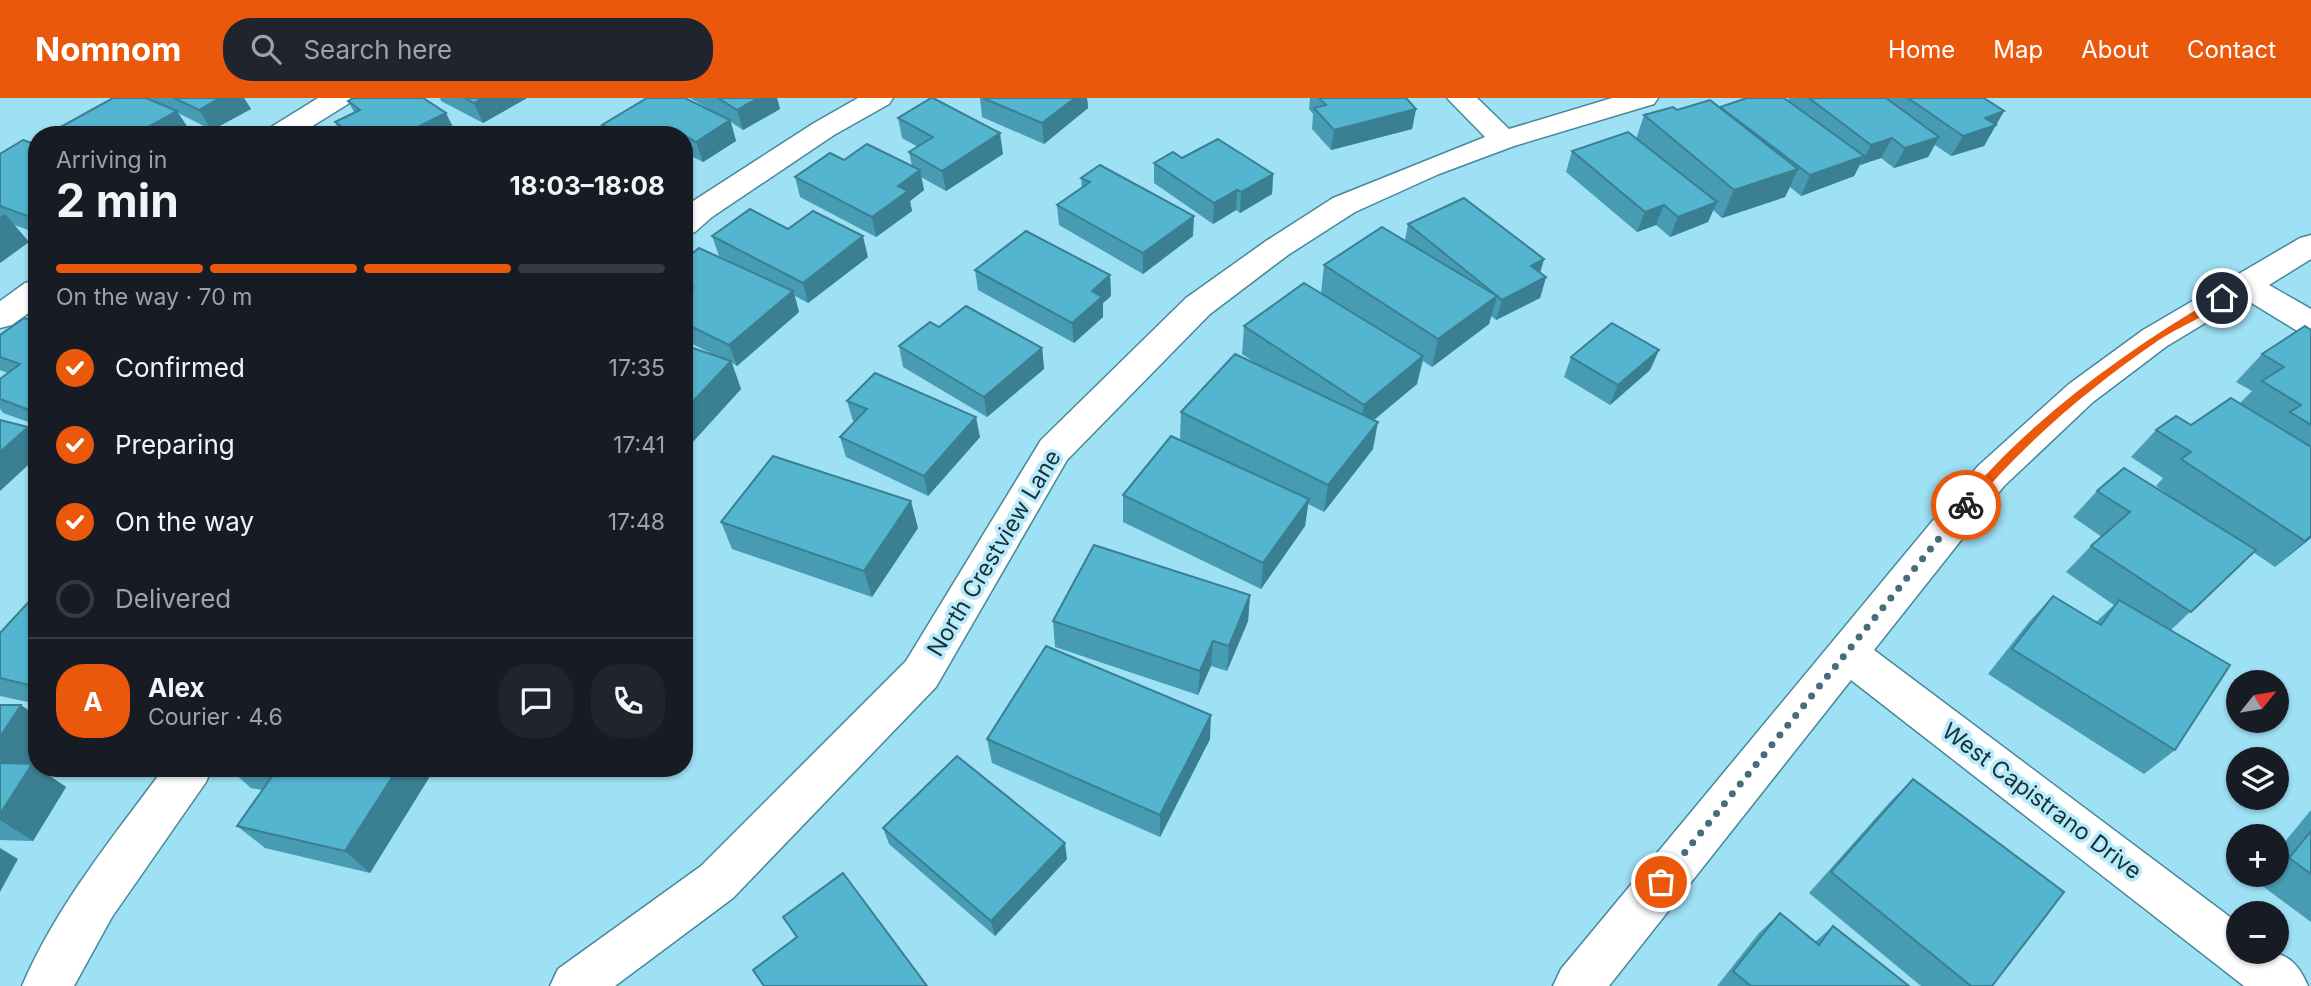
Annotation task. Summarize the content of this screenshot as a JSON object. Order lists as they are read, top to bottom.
{
  "streets": {
    "street": ["North Crestview Lane", "West Capistrano Drive"]
  },
  "north": "top right",
  "page": {
    "header": "Nomnom",
    "search": "Search here",
    "nav": [
      "Home",
      "Map",
      "About",
      "Contact"
    ],
    "heading": ["2 min", "Arriving in", "18:03–18:08"],
    "panel": ["Alex", "Courier · 4.6"],
    "bar": "On the way · 70 m",
    "list": [
      ["Confirmed", "17:35"],
      ["Preparing", "17:41"],
      ["On the way", "17:48"],
      "Delivered"
    ],
    "round": "A",
    "map_buttons": ["+", "−"]
  }
}
